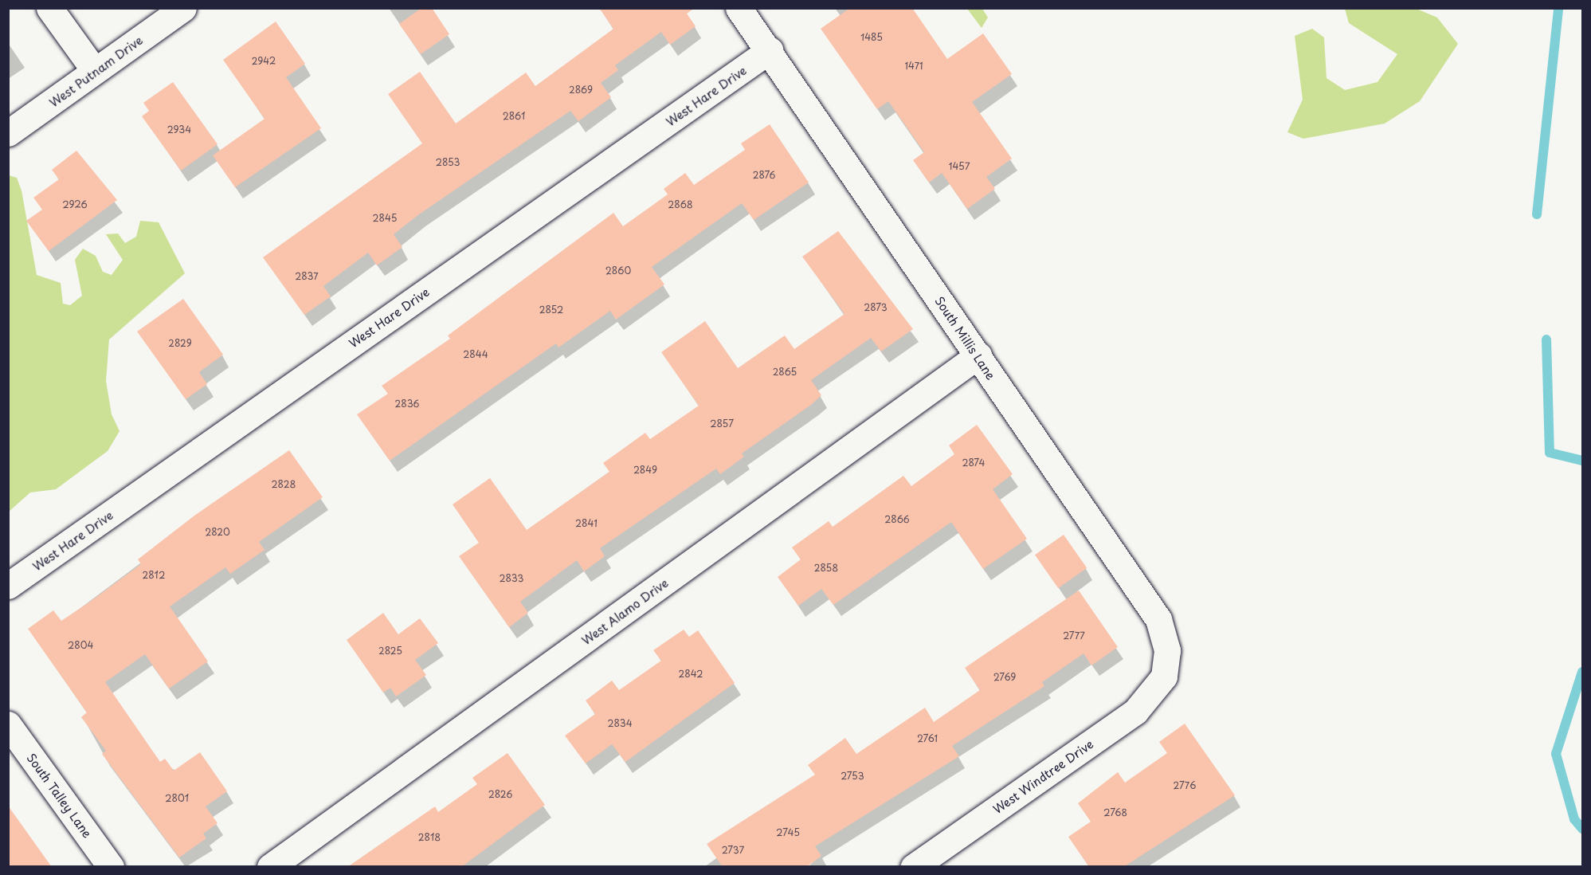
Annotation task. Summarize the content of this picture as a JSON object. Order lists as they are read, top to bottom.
{
  "streets": {
    "street": [
      "West Putnam Drive",
      "West Hare Drive",
      "South Millis Lane",
      "West Alamo Drive",
      "West Windtree Drive",
      "South Talley Lane"
    ]
  },
  "crossings": [
    ["West Hare Drive", "South Millis Lane"],
    ["South Millis Lane", "West Alamo Drive"],
    ["South Millis Lane", "West Windtree Drive"]
  ],
  "house_numbers": [
    "1485",
    "2942",
    "1471",
    "2869",
    "2861",
    "2934",
    "2853",
    "1457",
    "2876",
    "2926",
    "2868",
    "2845",
    "2860",
    "2837",
    "2873",
    "2852",
    "2829",
    "2844",
    "2865",
    "2836",
    "2857",
    "2874",
    "2849",
    "2828",
    "2866",
    "2841",
    "2820",
    "2858",
    "2812",
    "2833",
    "2777",
    "2804",
    "2825",
    "2842",
    "2769",
    "2834",
    "2761",
    "2753",
    "2776",
    "2826",
    "2801",
    "2768",
    "2745",
    "2818",
    "2737"
  ]
}
